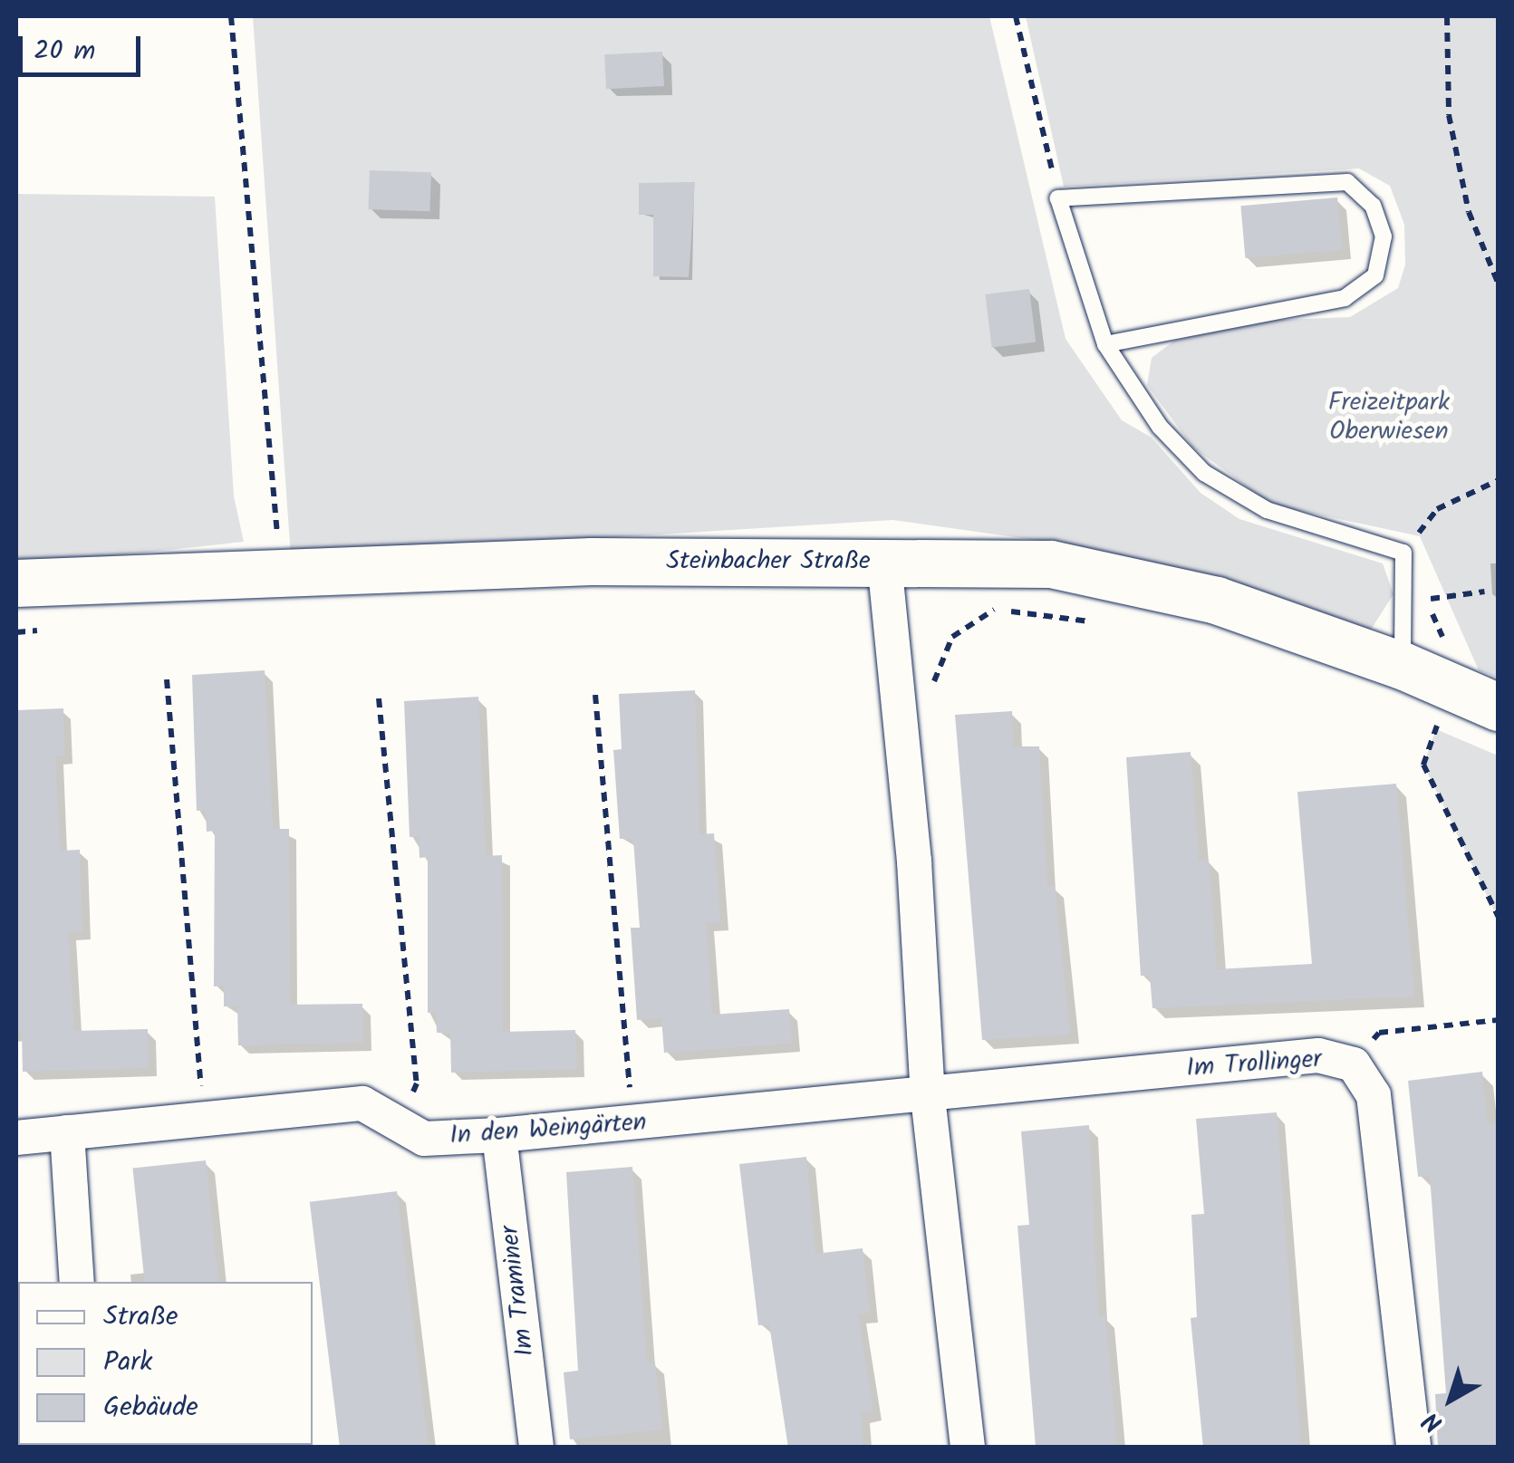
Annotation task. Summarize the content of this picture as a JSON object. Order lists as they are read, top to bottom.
{
  "streets": {
    "main road": ["Steinbacher Straße"],
    "street": ["Im Trollinger", "In den Weingärten", "Im Traminer"]
  },
  "crossings": [
    ["Im Trollinger", "In den Weingärten"],
    ["In den Weingärten", "Im Traminer"]
  ],
  "parks": ["Freizeitpark Oberwiesen"],
  "legend": ["Straße", "Park", "Gebäude"],
  "scale_bar": "20 m",
  "north": "bottom left"
}
